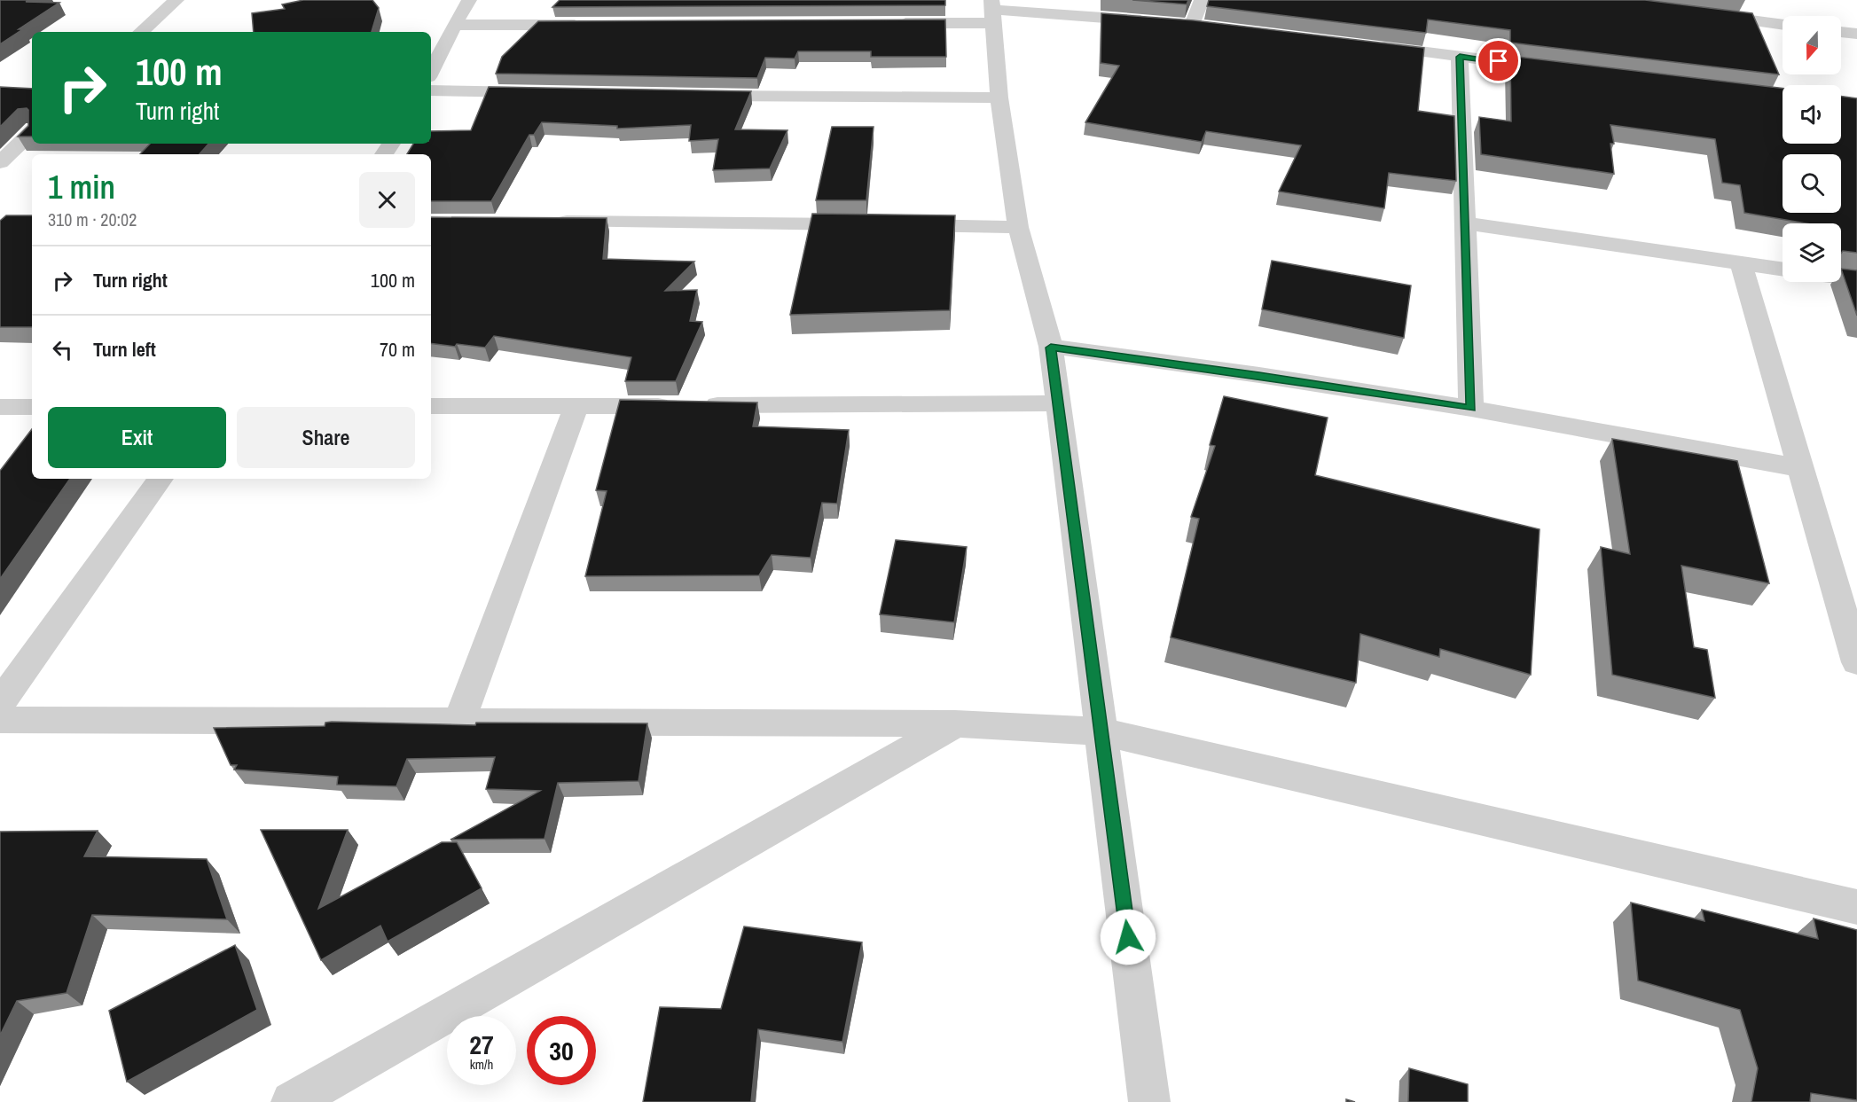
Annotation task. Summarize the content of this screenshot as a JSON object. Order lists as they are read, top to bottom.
{
  "north": "bottom",
  "page": {
    "turn": ["100 m", "Turn right"],
    "heading": ["1 min", "310 m · 20:02"],
    "list": [
      {
        "name": "Turn right",
        "value": "100 m"
      },
      {
        "name": "Turn left",
        "value": "70 m"
      }
    ],
    "buttons": ["Exit", "Share"],
    "speed": "27 km/h",
    "limit": "30"
  }
}
